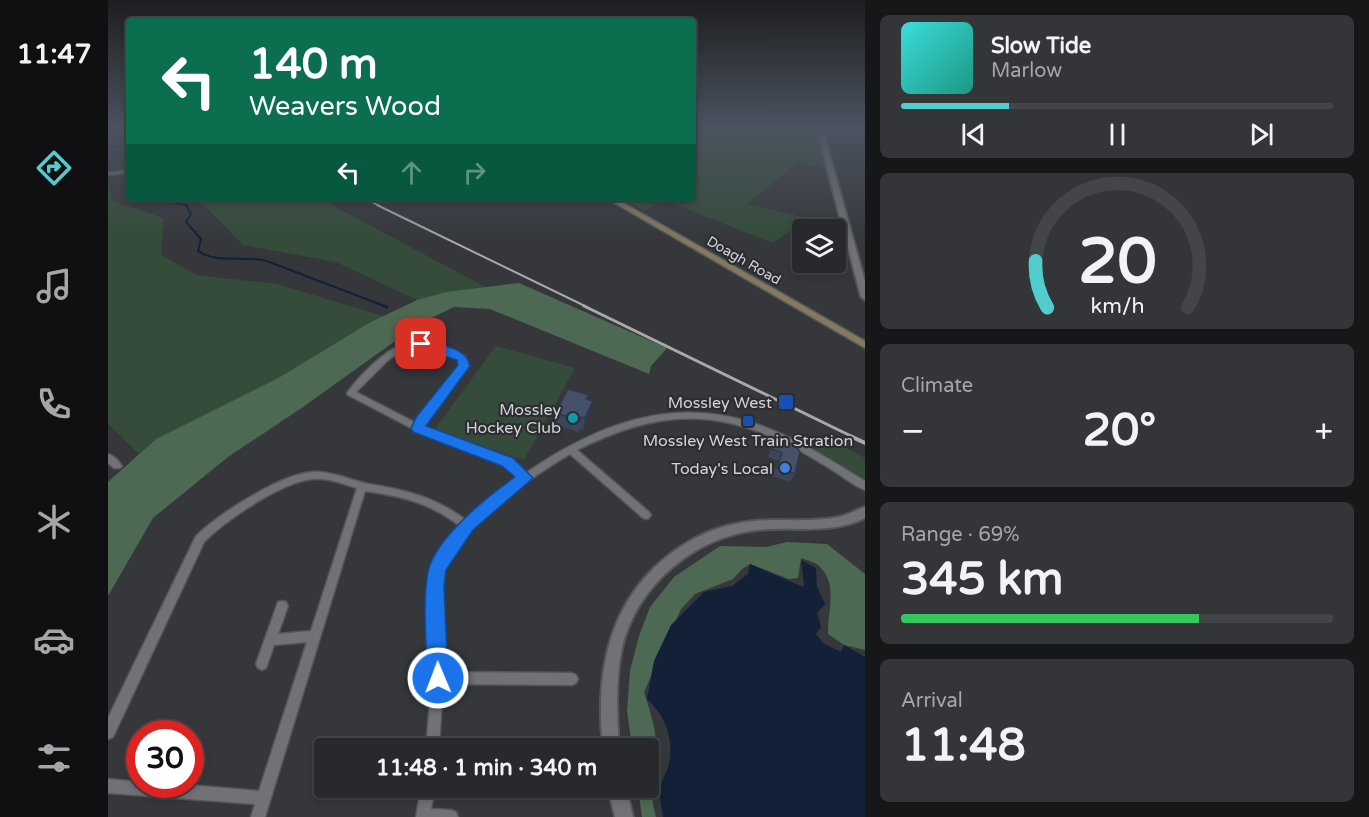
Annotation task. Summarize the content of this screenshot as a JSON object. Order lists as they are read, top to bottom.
{
  "streets": {
    "main road": ["Doagh Road"]
  },
  "places": {
    "transit": ["Mossley West", "Mossley West Train Stration"],
    "other": ["Mossley Hockey Club", "Today's Local"]
  },
  "page": {
    "tabs": "11:47",
    "turn": ["140 m", "Weavers Wood"],
    "song": ["Slow Tide", "Marlow"],
    "tile": [
      "Climate",
      ["Range · 69%", "345 km"],
      ["Arrival", "11:48"]
    ],
    "heat": ["−", "20°", "+"],
    "limit": "30",
    "trip": "11:48 · 1 min · 340 m",
    "gauge": ["20", "km/h"]
  }
}
